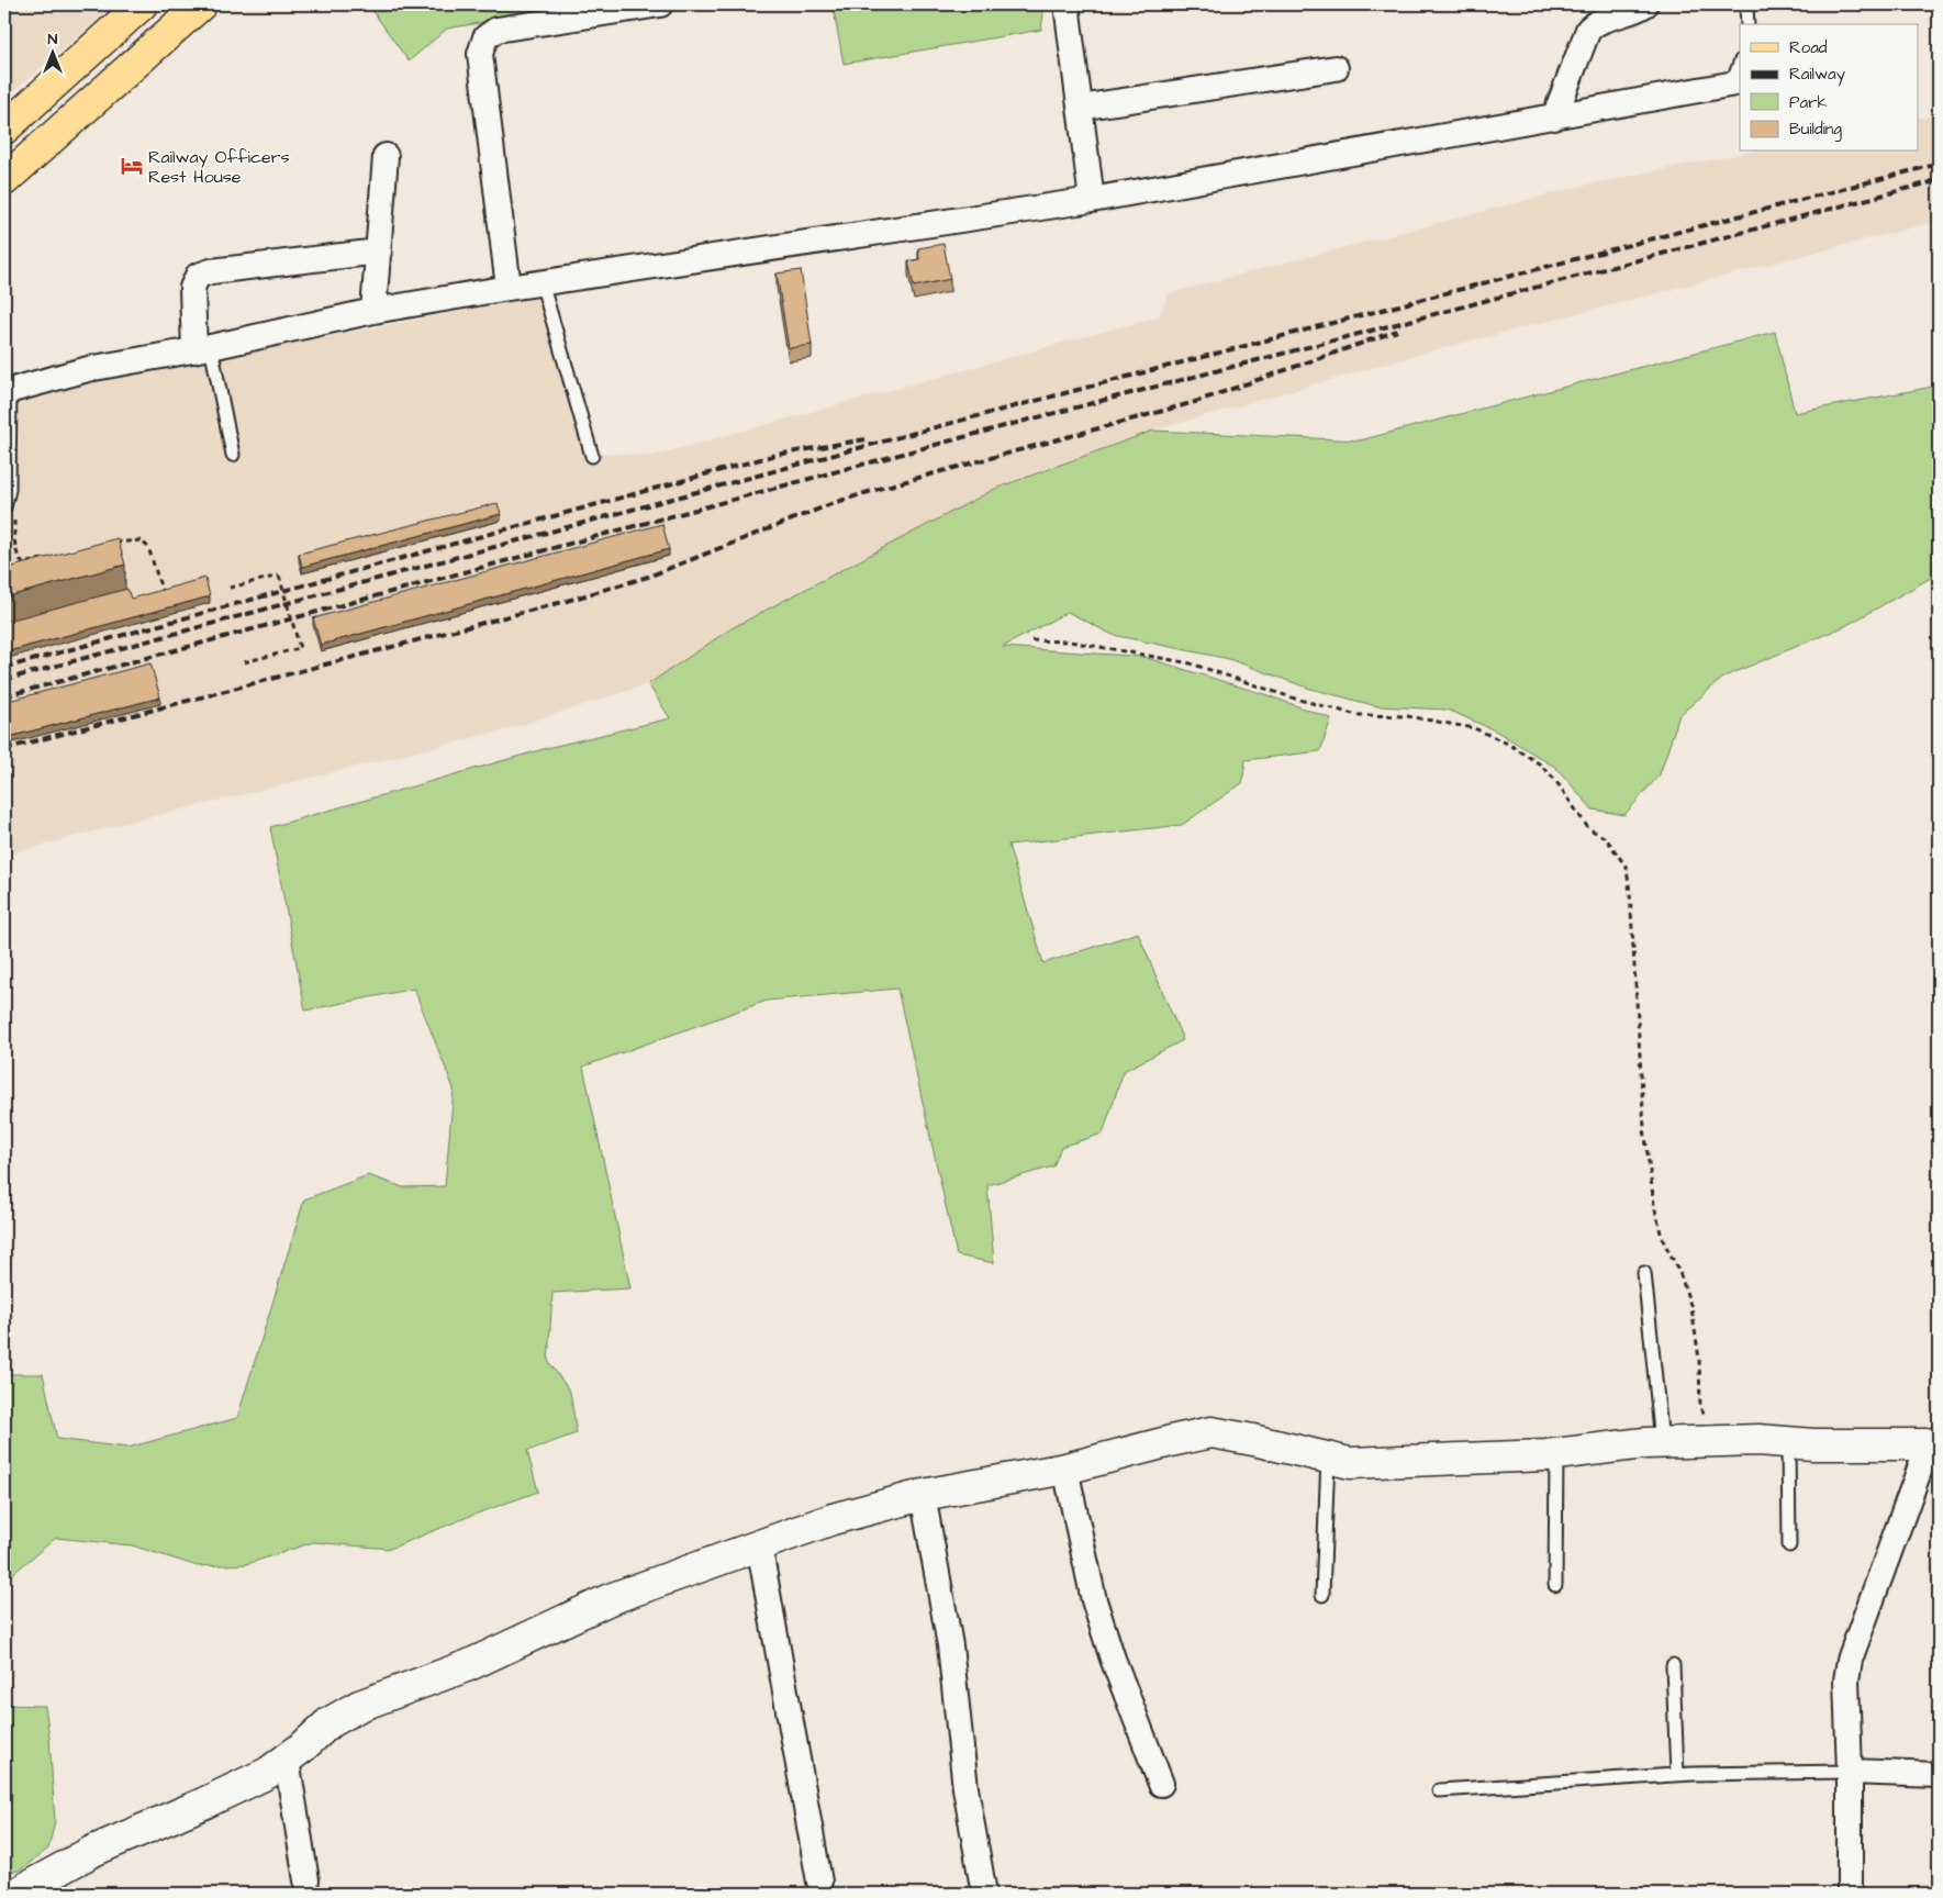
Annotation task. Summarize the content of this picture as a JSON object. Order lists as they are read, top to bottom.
{
  "places": {
    "hotel": ["Railway Officers Rest House"]
  },
  "legend": [
    "Road",
    "Railway",
    "Park",
    "Building"
  ],
  "north": "top"
}
